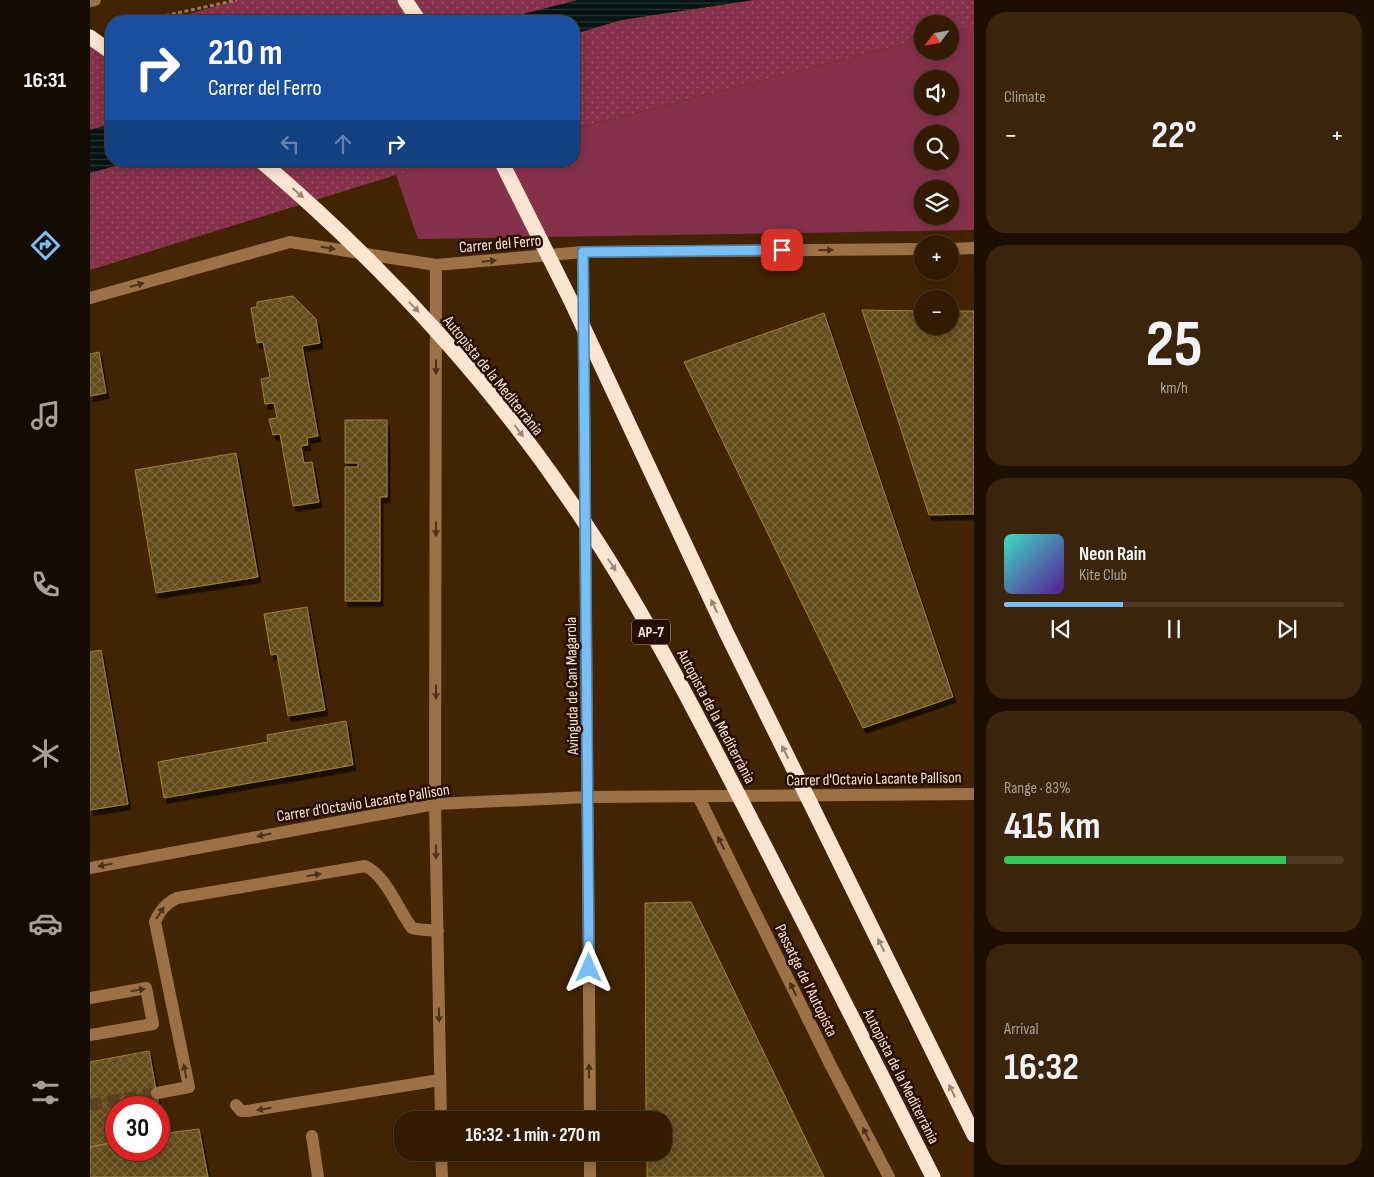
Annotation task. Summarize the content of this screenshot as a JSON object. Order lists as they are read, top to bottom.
{
  "streets": {
    "highway": ["Autopista de la Mediterrània", "AP-7"],
    "street": [
      "Carrer del Ferro",
      "Avinguda de Can Magarola",
      "Carrer d'Octavio Lacante Pallison",
      "Passatge de l'Autopista"
    ]
  },
  "crossings": [
    ["Carrer del Ferro", "Avinguda de Can Magarola"],
    ["Avinguda de Can Magarola", "Carrer d'Octavio Lacante Pallison"],
    ["Carrer d'Octavio Lacante Pallison", "Passatge de l'Autopista"]
  ],
  "one_way": [
    "Carrer del Ferro",
    "Avinguda de Can Magarola",
    "Carrer d'Octavio Lacante Pallison",
    "Passatge de l'Autopista"
  ],
  "north": "bottom left",
  "page": {
    "tabs": "16:31",
    "tile": [
      "Climate",
      ["25", "km/h"],
      ["Range · 83%", "415 km"],
      ["Arrival", "16:32"]
    ],
    "map_buttons": ["+", "−"],
    "turn": ["210 m", "Carrer del Ferro"],
    "heat": ["−", "22°", "+"],
    "song": ["Neon Rain", "Kite Club"],
    "limit": "30",
    "trip": "16:32 · 1 min · 270 m"
  }
}
